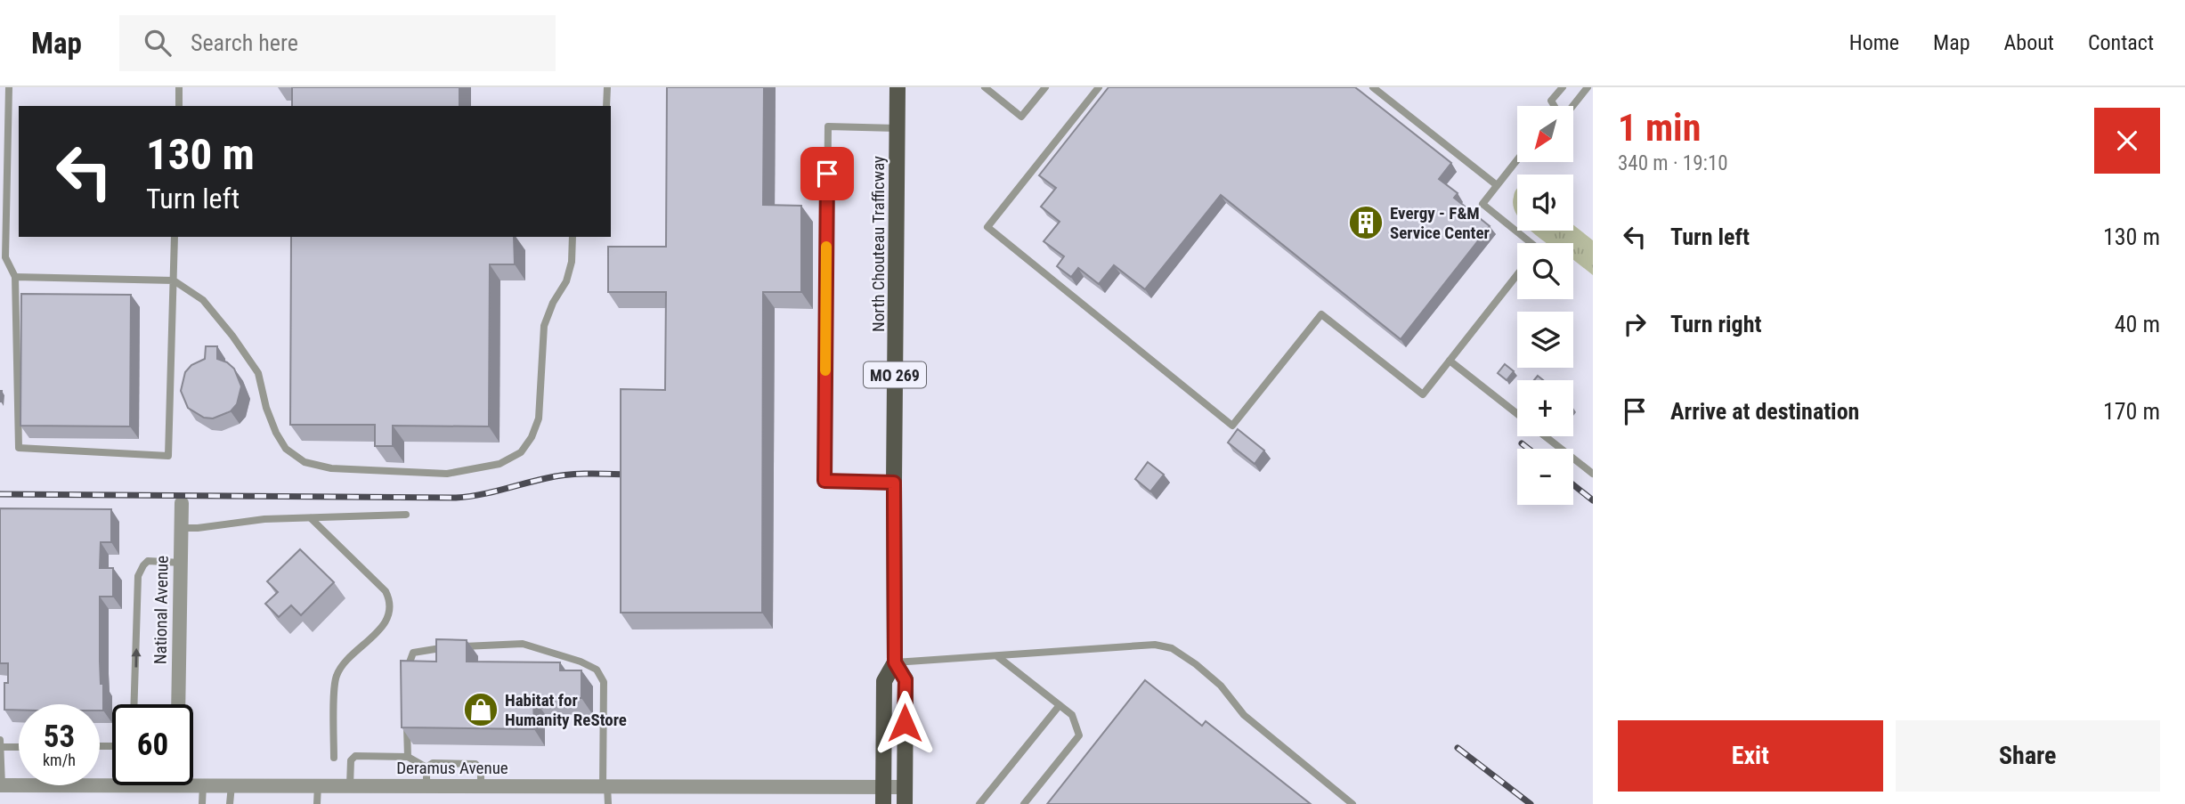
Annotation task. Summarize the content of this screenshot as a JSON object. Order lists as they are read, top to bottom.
{
  "streets": {
    "main road": ["North Chouteau Trafficway", "MO 269"],
    "street": ["National Avenue", "Deramus Avenue"]
  },
  "crossings": [
    ["North Chouteau Trafficway", "Deramus Avenue"]
  ],
  "places": {
    "building": ["Evergy - F&M Service Center"],
    "shop": ["Habitat for Humanity ReStore"]
  },
  "north": "bottom left",
  "page": {
    "header": "Map",
    "search": "Search here",
    "nav": [
      "Home",
      "Map",
      "About",
      "Contact"
    ],
    "heading": ["1 min", "340 m · 19:10"],
    "map_buttons": ["+", "−"],
    "turn": ["130 m", "Turn left"],
    "list": [
      {
        "name": "Turn left",
        "value": "130 m"
      },
      {
        "name": "Turn right",
        "value": "40 m"
      },
      {
        "name": "Arrive at destination",
        "value": "170 m"
      }
    ],
    "speed": "53 km/h",
    "limit": "60",
    "buttons": ["Exit", "Share"]
  }
}
